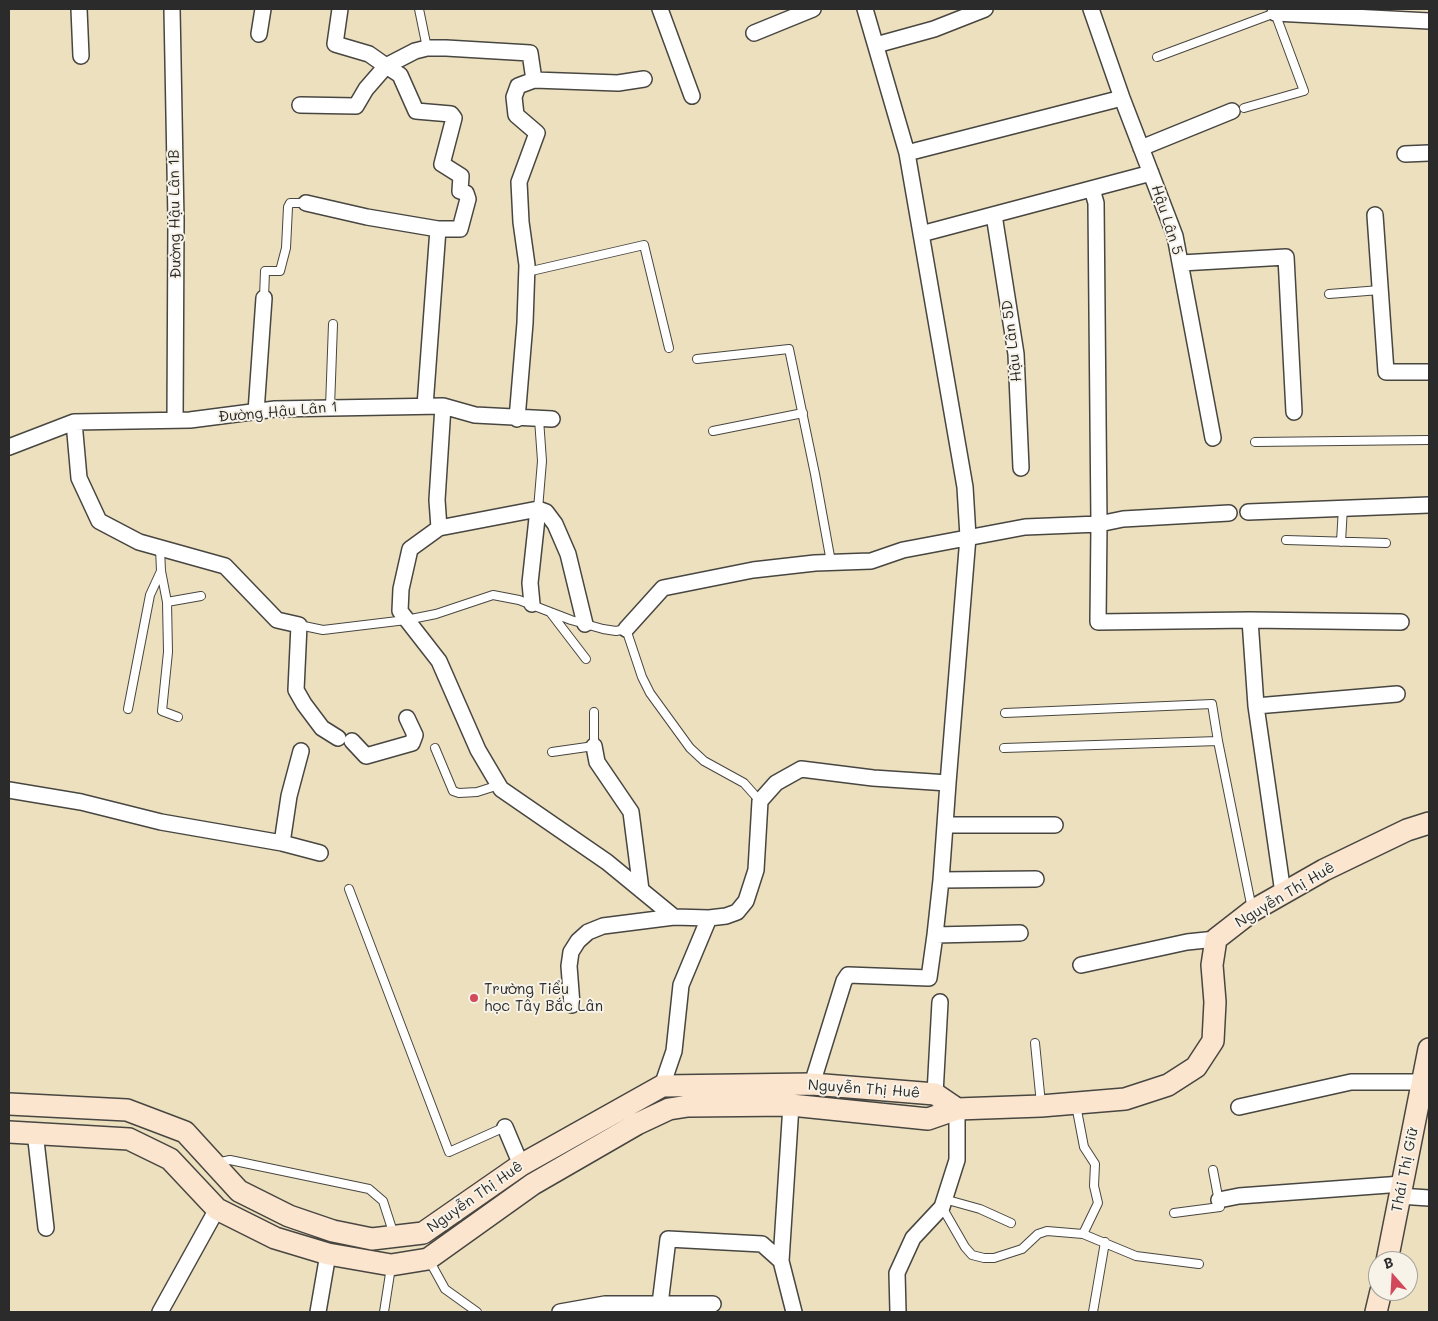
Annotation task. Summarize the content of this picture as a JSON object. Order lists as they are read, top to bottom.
{
  "streets": {
    "street": [
      "Đường Hậu Lân 1B",
      "Hậu Lân 5",
      "Hậu Lân 5D",
      "Đường Hậu Lân 1",
      "Nguyễn Thị Huê",
      "Thái Thị Giữ"
    ]
  },
  "crossings": [
    ["Đường Hậu Lân 1B", "Đường Hậu Lân 1"]
  ],
  "places": ["Trường Tiểu học Tây Bắc Lân"],
  "north": "top"
}
